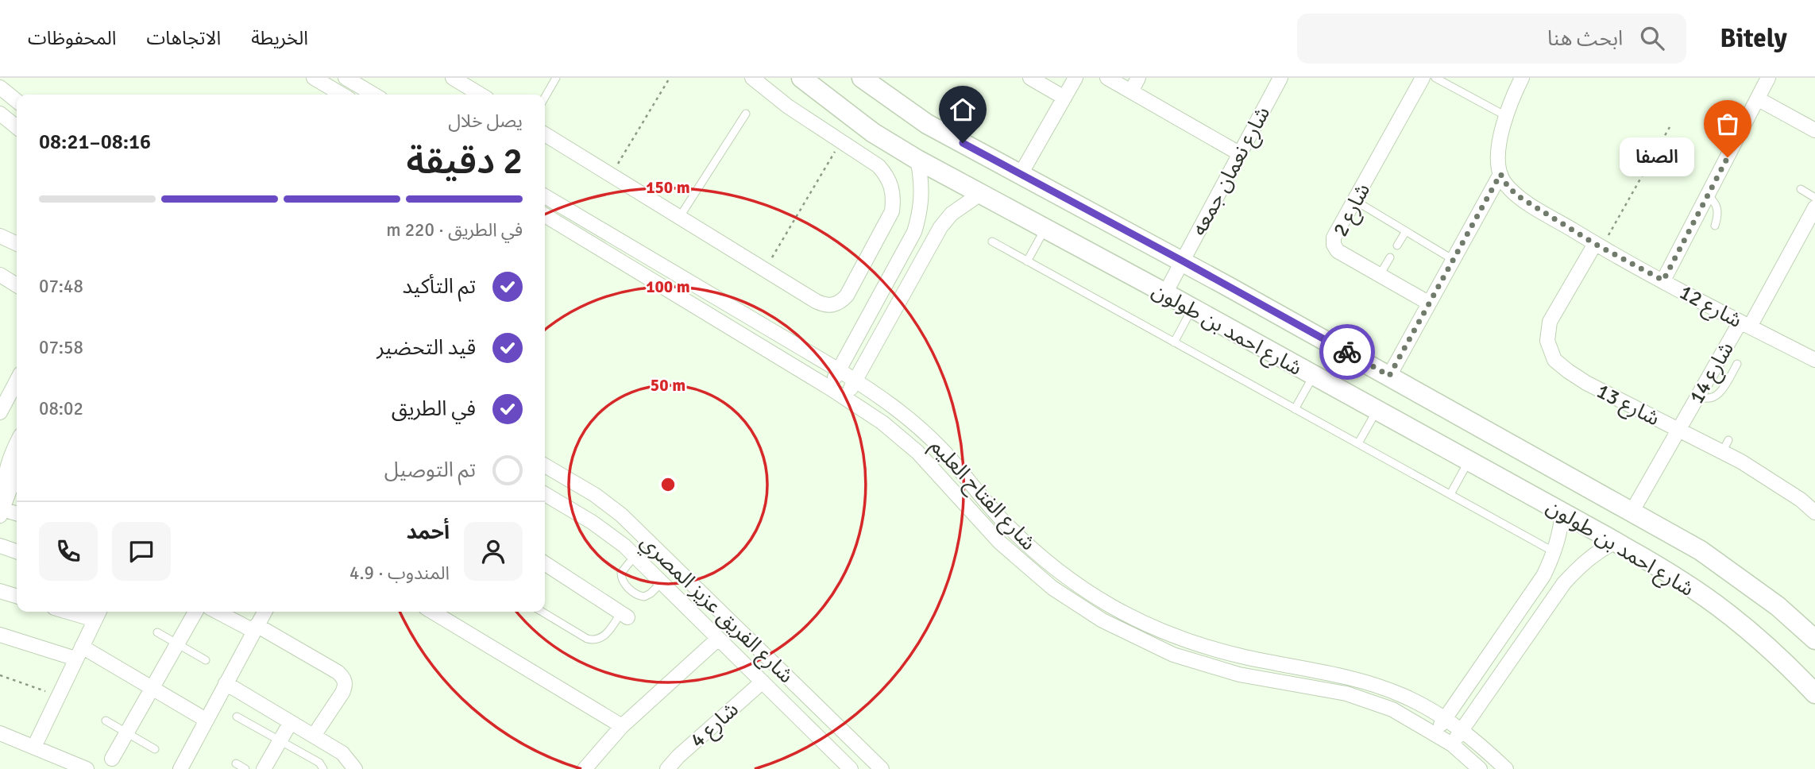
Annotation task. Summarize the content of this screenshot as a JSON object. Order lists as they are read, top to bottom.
{
  "streets": {
    "street": [
      "شارع نعمان جمعه",
      "شارع 2",
      "شارع 12",
      "شارع احمد بن طولون",
      "شارع 14",
      "شارع 13",
      "شارع الفتاح العليم",
      "شارع الفريق عزيز المصري",
      "شارع 4"
    ]
  },
  "crossings": [
    ["شارع نعمان جمعه", "شارع احمد بن طولون"],
    ["شارع 12", "شارع 14"],
    ["شارع 12", "شارع 13"],
    ["شارع احمد بن طولون", "شارع 14"],
    ["شارع 14", "شارع 13"],
    ["شارع الفريق عزيز المصري", "شارع 4"]
  ],
  "places": ["الصفا"],
  "page": {
    "header": "Bitely",
    "search": "ابحث هنا",
    "nav": ["الخريطة", "الاتجاهات", "المحفوظات"],
    "heading": ["2 دقيقة", "يصل خلال", "08:16–08:21"],
    "panel": ["أحمد", "المندوب · 4.9"],
    "bubble": "الصفا",
    "bar": "في الطريق · 220 m",
    "list": [
      ["تم التأكيد", "07:48"],
      ["قيد التحضير", "07:58"],
      ["في الطريق", "08:02"],
      "تم التوصيل"
    ]
  },
  "rings": ["150 m", "100 m", "50 m"]
}
